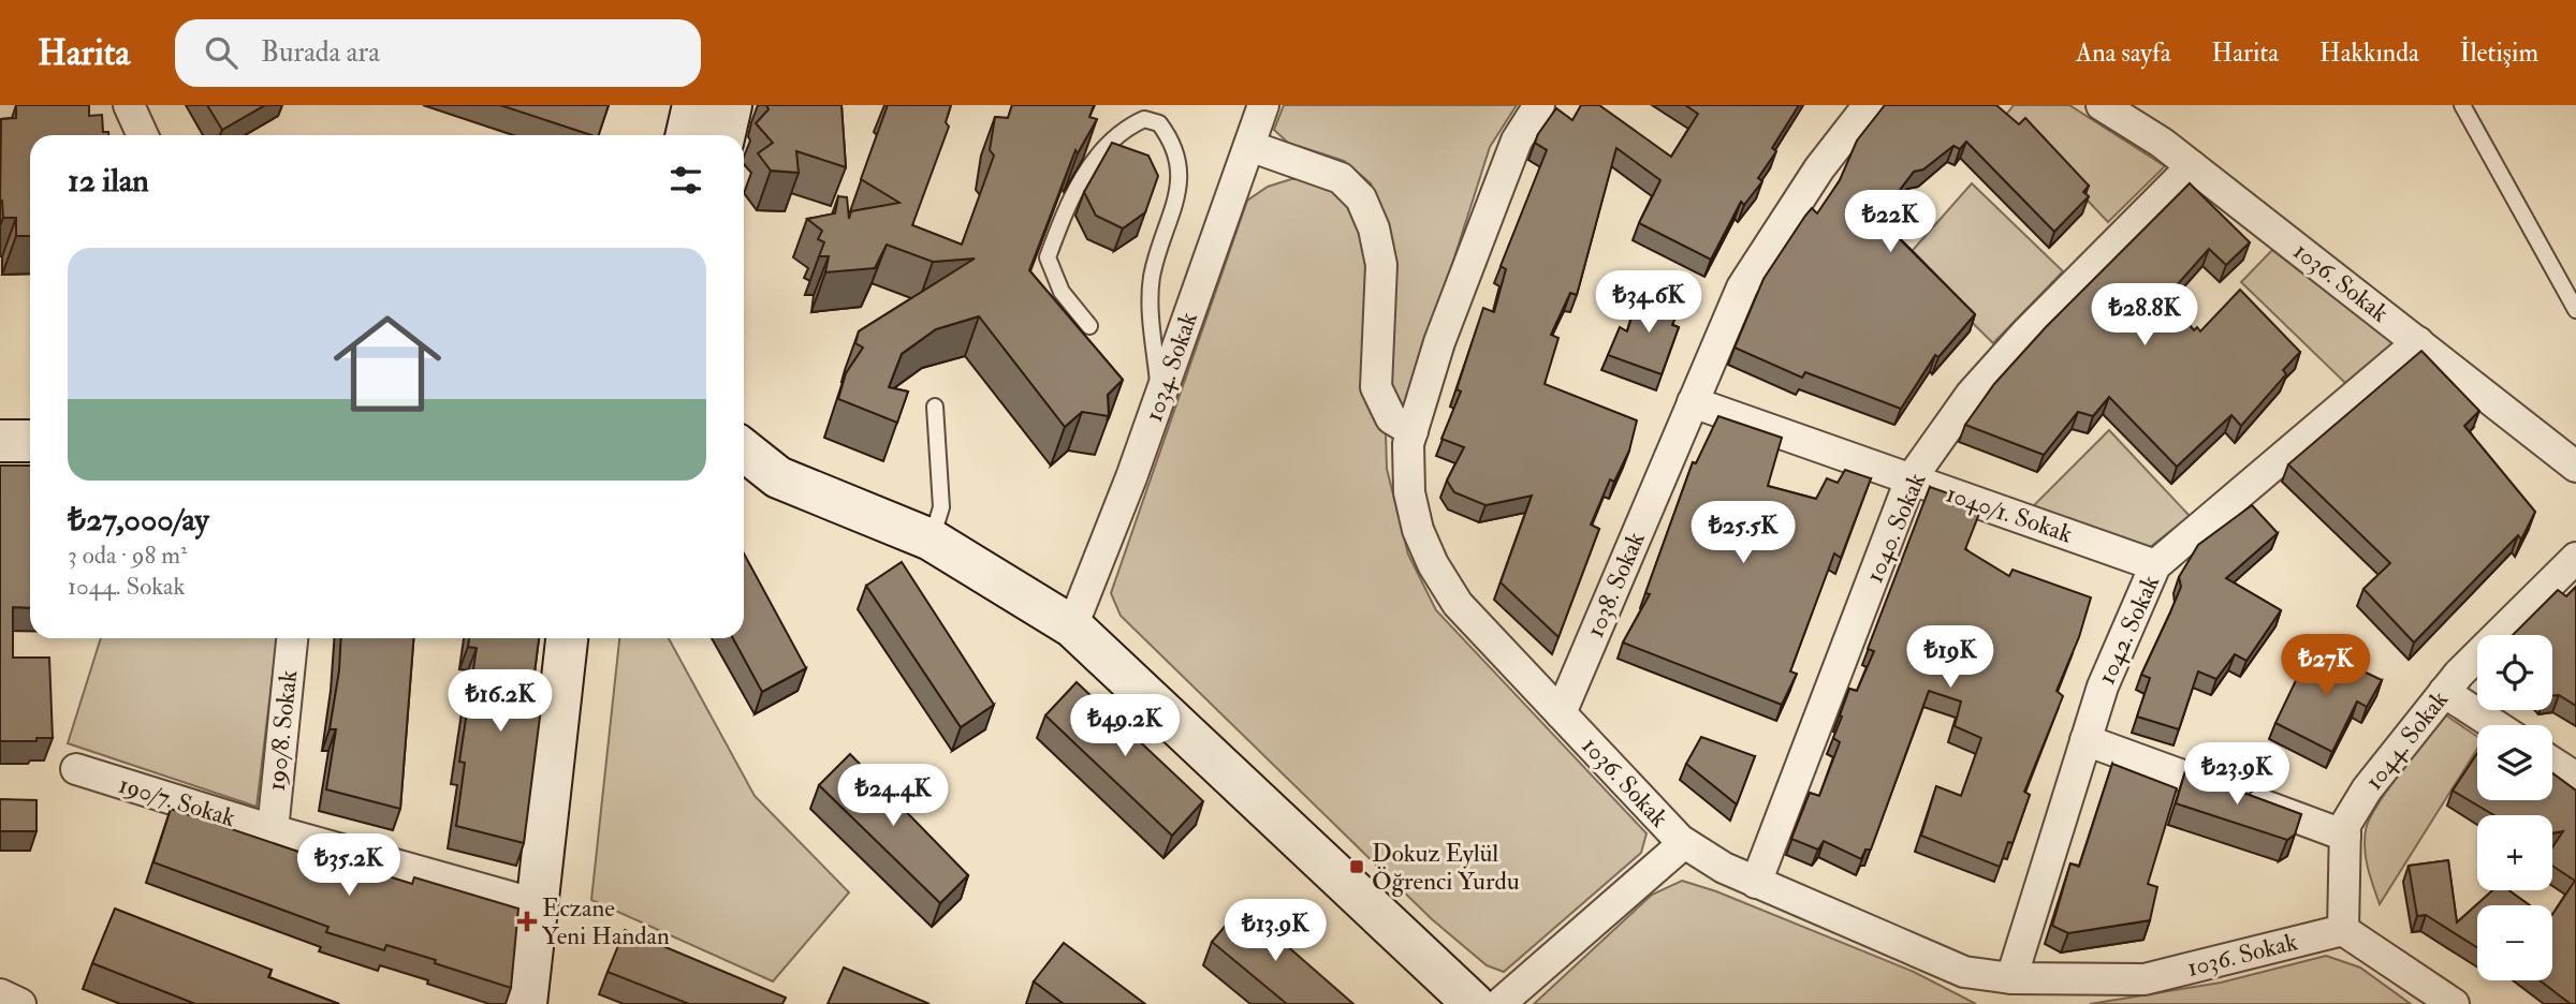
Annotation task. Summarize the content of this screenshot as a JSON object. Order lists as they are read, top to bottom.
{
  "streets": {
    "street": [
      "1036. Sokak",
      "1034. Sokak",
      "1040/1. Sokak",
      "1040. Sokak",
      "1038. Sokak",
      "1042. Sokak",
      "190/8. Sokak",
      "1044. Sokak",
      "190/7. Sokak"
    ]
  },
  "crossings": [
    ["1036. Sokak", "1040. Sokak"],
    ["1036. Sokak", "1038. Sokak"],
    ["1036. Sokak", "1042. Sokak"],
    ["1036. Sokak", "1044. Sokak"],
    ["1040/1. Sokak", "1040. Sokak"],
    ["1040/1. Sokak", "1038. Sokak"],
    ["1040/1. Sokak", "1042. Sokak"],
    ["190/8. Sokak", "190/7. Sokak"]
  ],
  "places": {
    "transit": ["Dokuz Eylül Öğrenci Yurdu"],
    "health": ["Eczane Yeni Handan"]
  },
  "page": {
    "header": "Harita",
    "search": "Burada ara",
    "nav": [
      "Ana sayfa",
      "Harita",
      "Hakkında",
      "İletişim"
    ],
    "heading": "12 ilan",
    "price": [
      "₺22K",
      "₺34.6K",
      "₺28.8K",
      "₺25.5K",
      "₺19K",
      "₺27K",
      "₺16.2K",
      "₺49.2K",
      "₺23.9K",
      "₺24.4K",
      "₺35.2K",
      "₺13.9K"
    ],
    "list": [
      {
        "name": "₺27,000/ay",
        "note": "3 oda · 98 m² · 1044. Sokak"
      }
    ],
    "map_buttons": ["+", "−"]
  }
}
